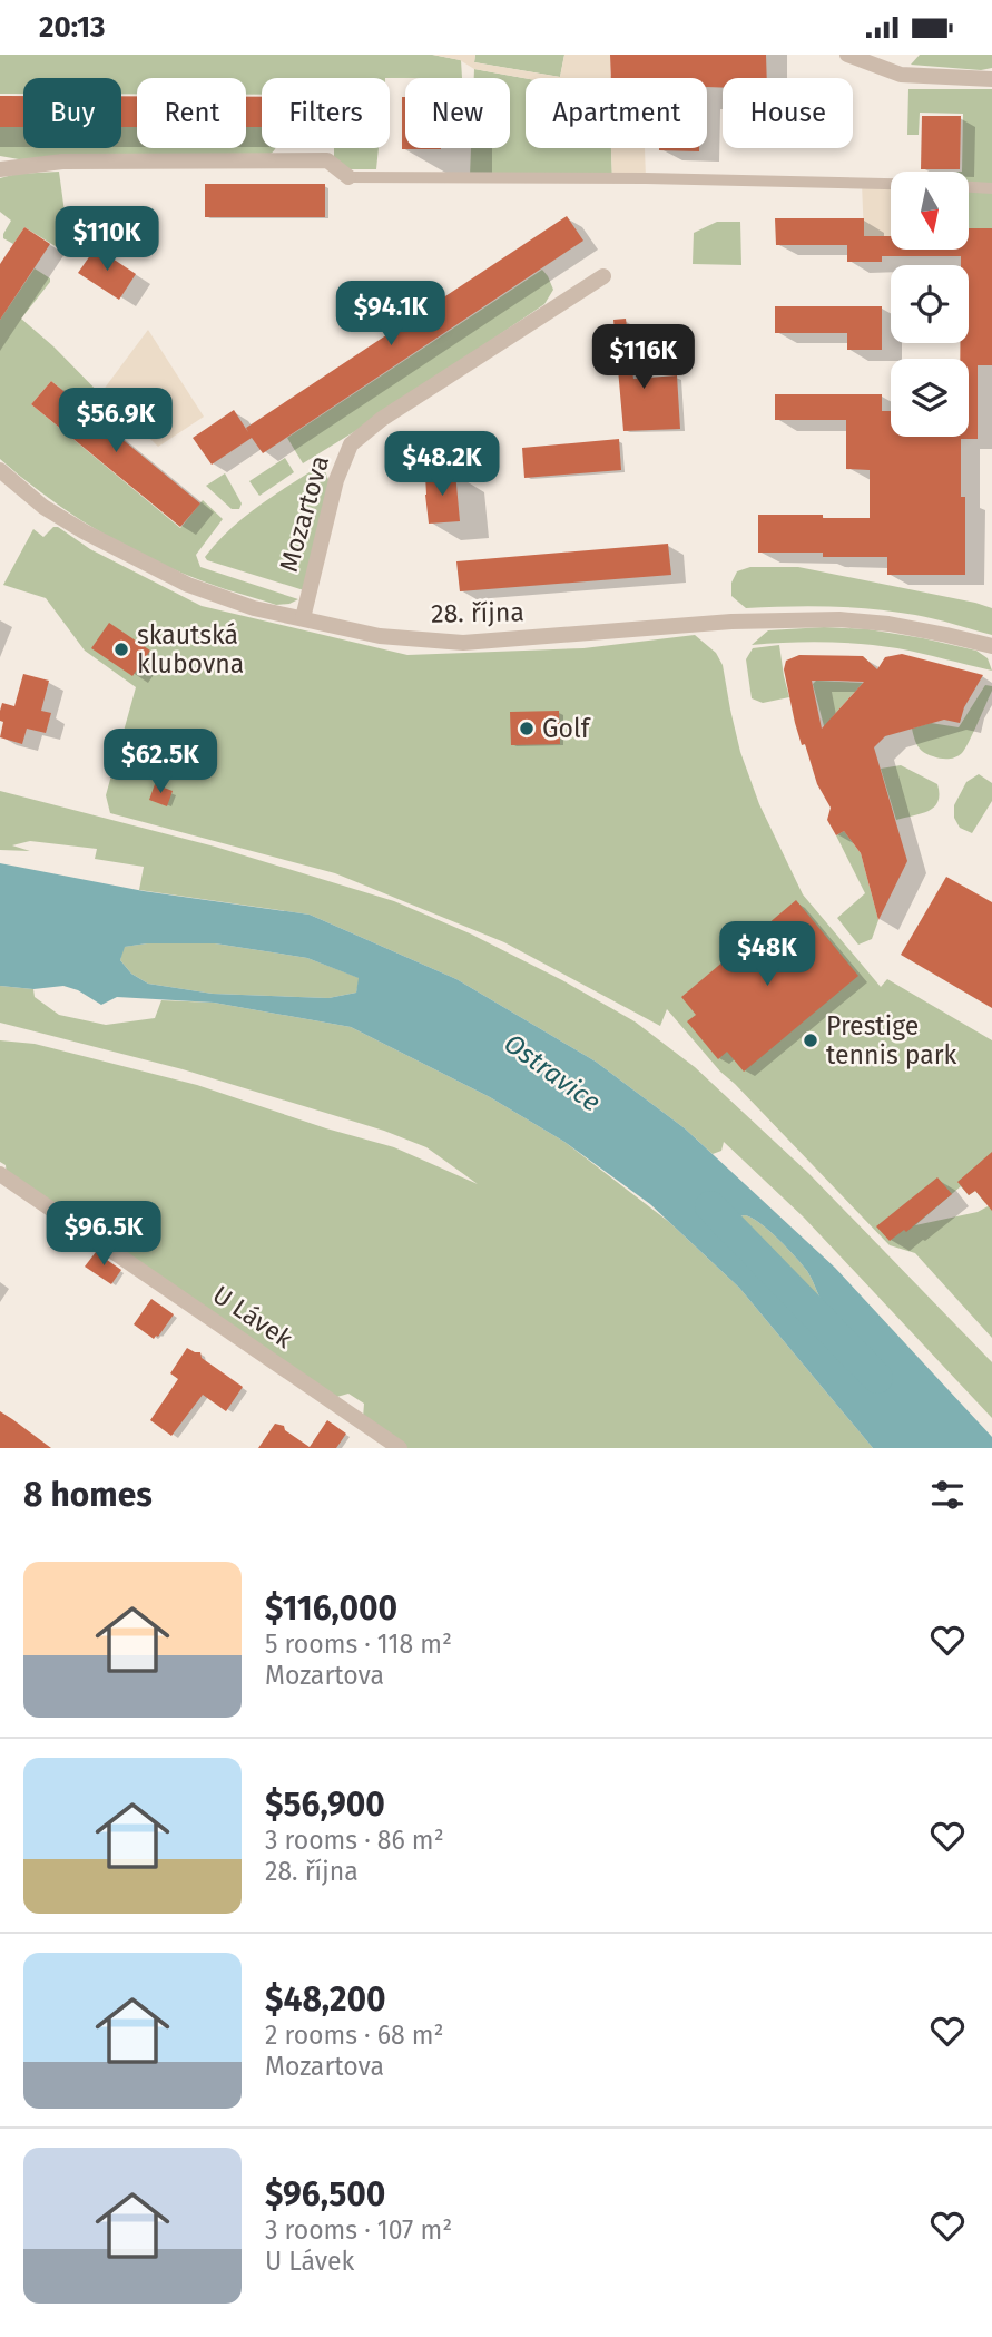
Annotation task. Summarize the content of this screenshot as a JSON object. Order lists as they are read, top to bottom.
{
  "streets": {
    "street": ["Mozartova", "28. října", "U Lávek"]
  },
  "crossings": [
    ["Mozartova", "28. října"]
  ],
  "water": ["Ostravice"],
  "places": ["skautská klubovna", "Golf", "Prestige tennis park"],
  "north": "bottom",
  "page": {
    "status": "20:13",
    "chip": [
      "Buy",
      "Rent",
      "Filters",
      "New",
      "Apartment",
      "House"
    ],
    "price": [
      "$110K",
      "$94.1K",
      "$116K",
      "$56.9K",
      "$48.2K",
      "$62.5K",
      "$48K",
      "$96.5K"
    ],
    "heading": "8 homes",
    "list": [
      {
        "name": "$116,000",
        "note": "5 rooms · 118 m² · Mozartova"
      },
      {
        "name": "$56,900",
        "note": "3 rooms · 86 m² · 28. října"
      },
      {
        "name": "$48,200",
        "note": "2 rooms · 68 m² · Mozartova"
      },
      {
        "name": "$96,500",
        "note": "3 rooms · 107 m² · U Lávek"
      }
    ]
  }
}
